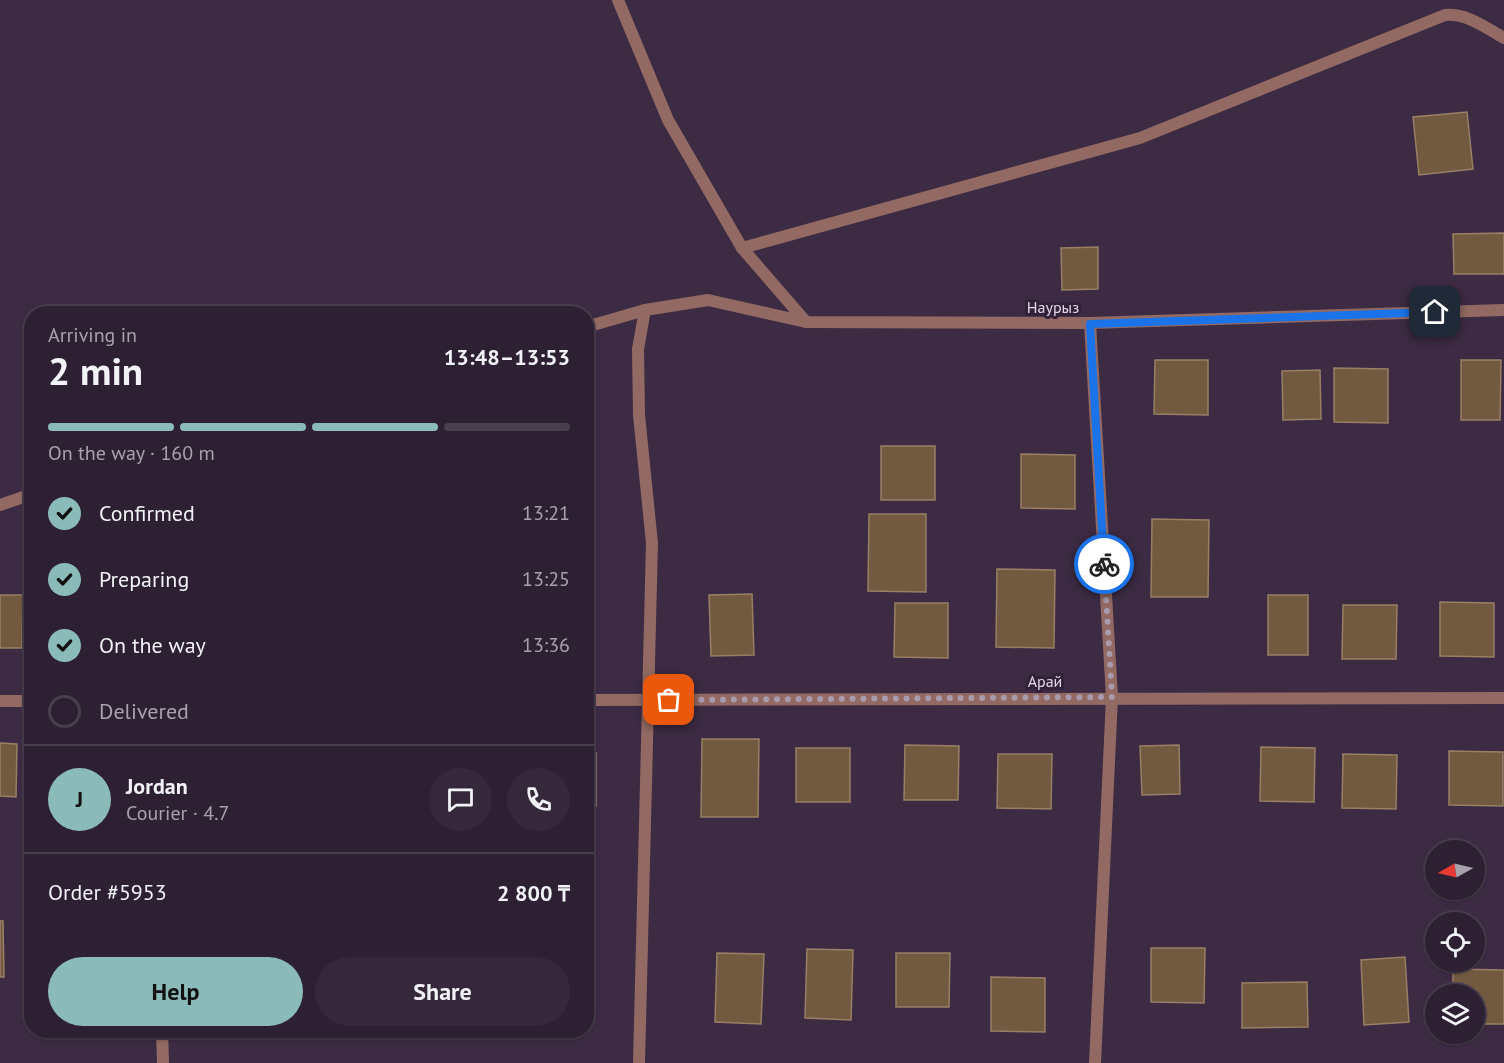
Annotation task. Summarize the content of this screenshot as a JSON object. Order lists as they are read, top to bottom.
{
  "streets": {
    "street": ["Наурыз", "Арай"]
  },
  "north": "left",
  "page": {
    "heading": ["2 min", "Arriving in", "13:48–13:53"],
    "panel": [
      "Jordan",
      "Courier · 4.7",
      "Order #5953",
      "2 800 ₸"
    ],
    "bar": "On the way · 160 m",
    "list": [
      ["Confirmed", "13:21"],
      ["Preparing", "13:25"],
      ["On the way", "13:36"],
      "Delivered"
    ],
    "round": "J",
    "buttons": ["Help", "Share"]
  }
}
